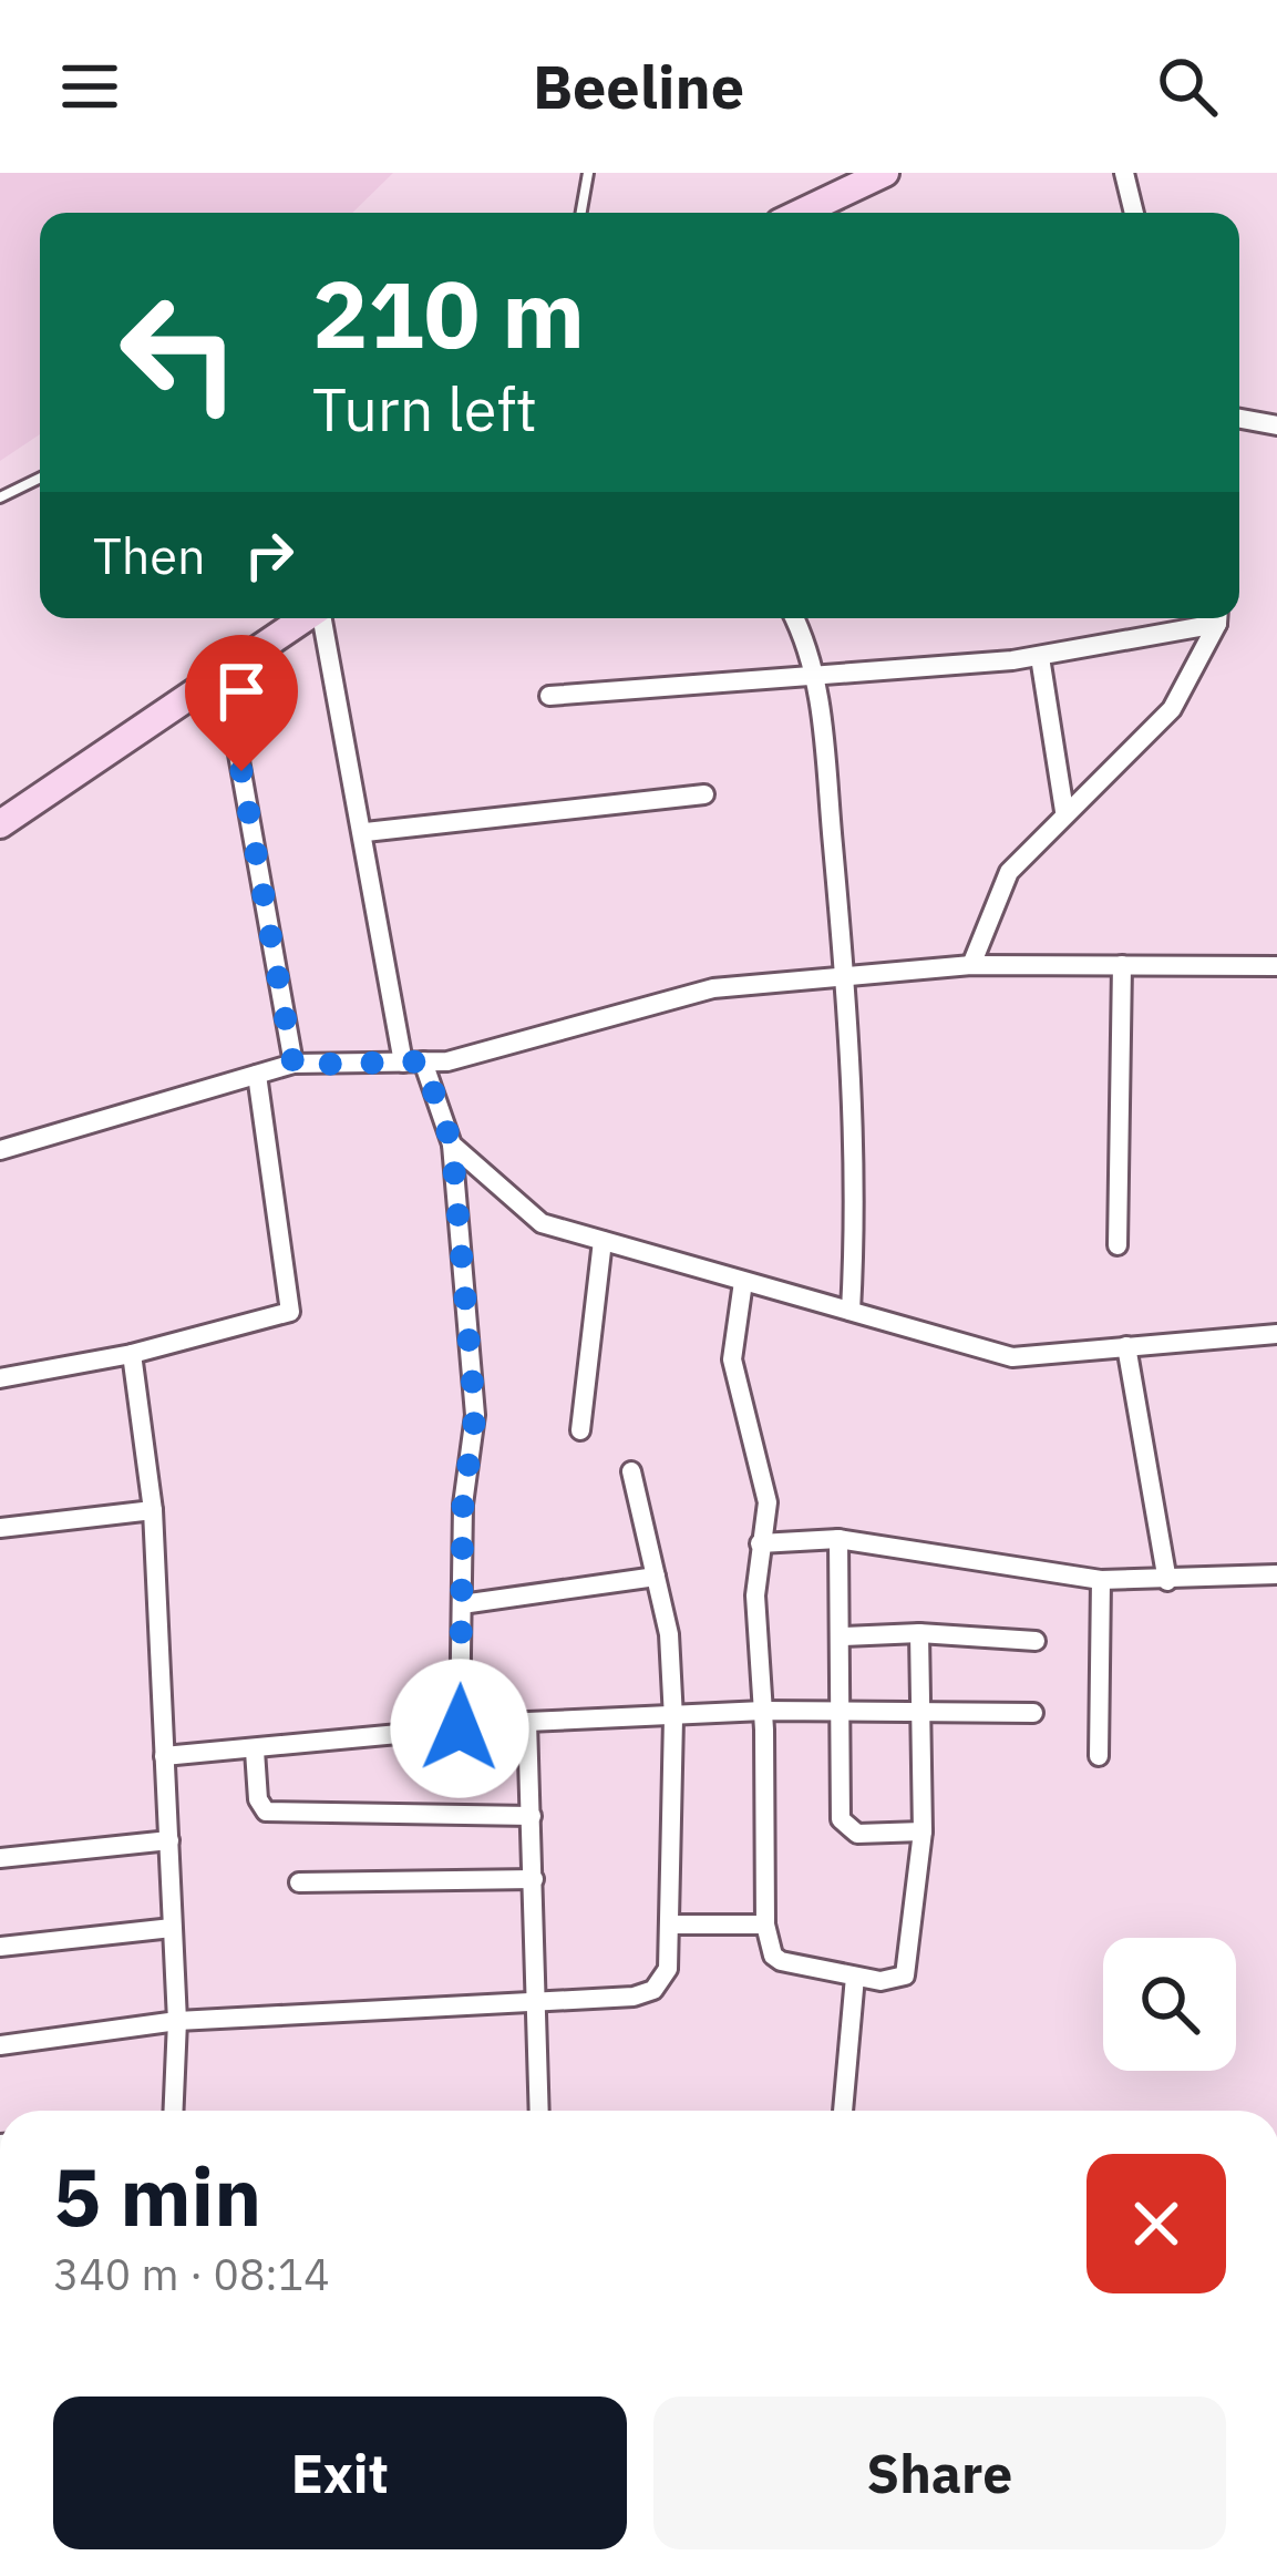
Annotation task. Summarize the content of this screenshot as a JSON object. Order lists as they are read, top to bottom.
{
  "page": {
    "header": "Beeline",
    "turn": ["210 m", "Turn left"],
    "then": "Then",
    "heading": ["5 min", "340 m · 08:14"],
    "buttons": ["Exit", "Share"]
  }
}
